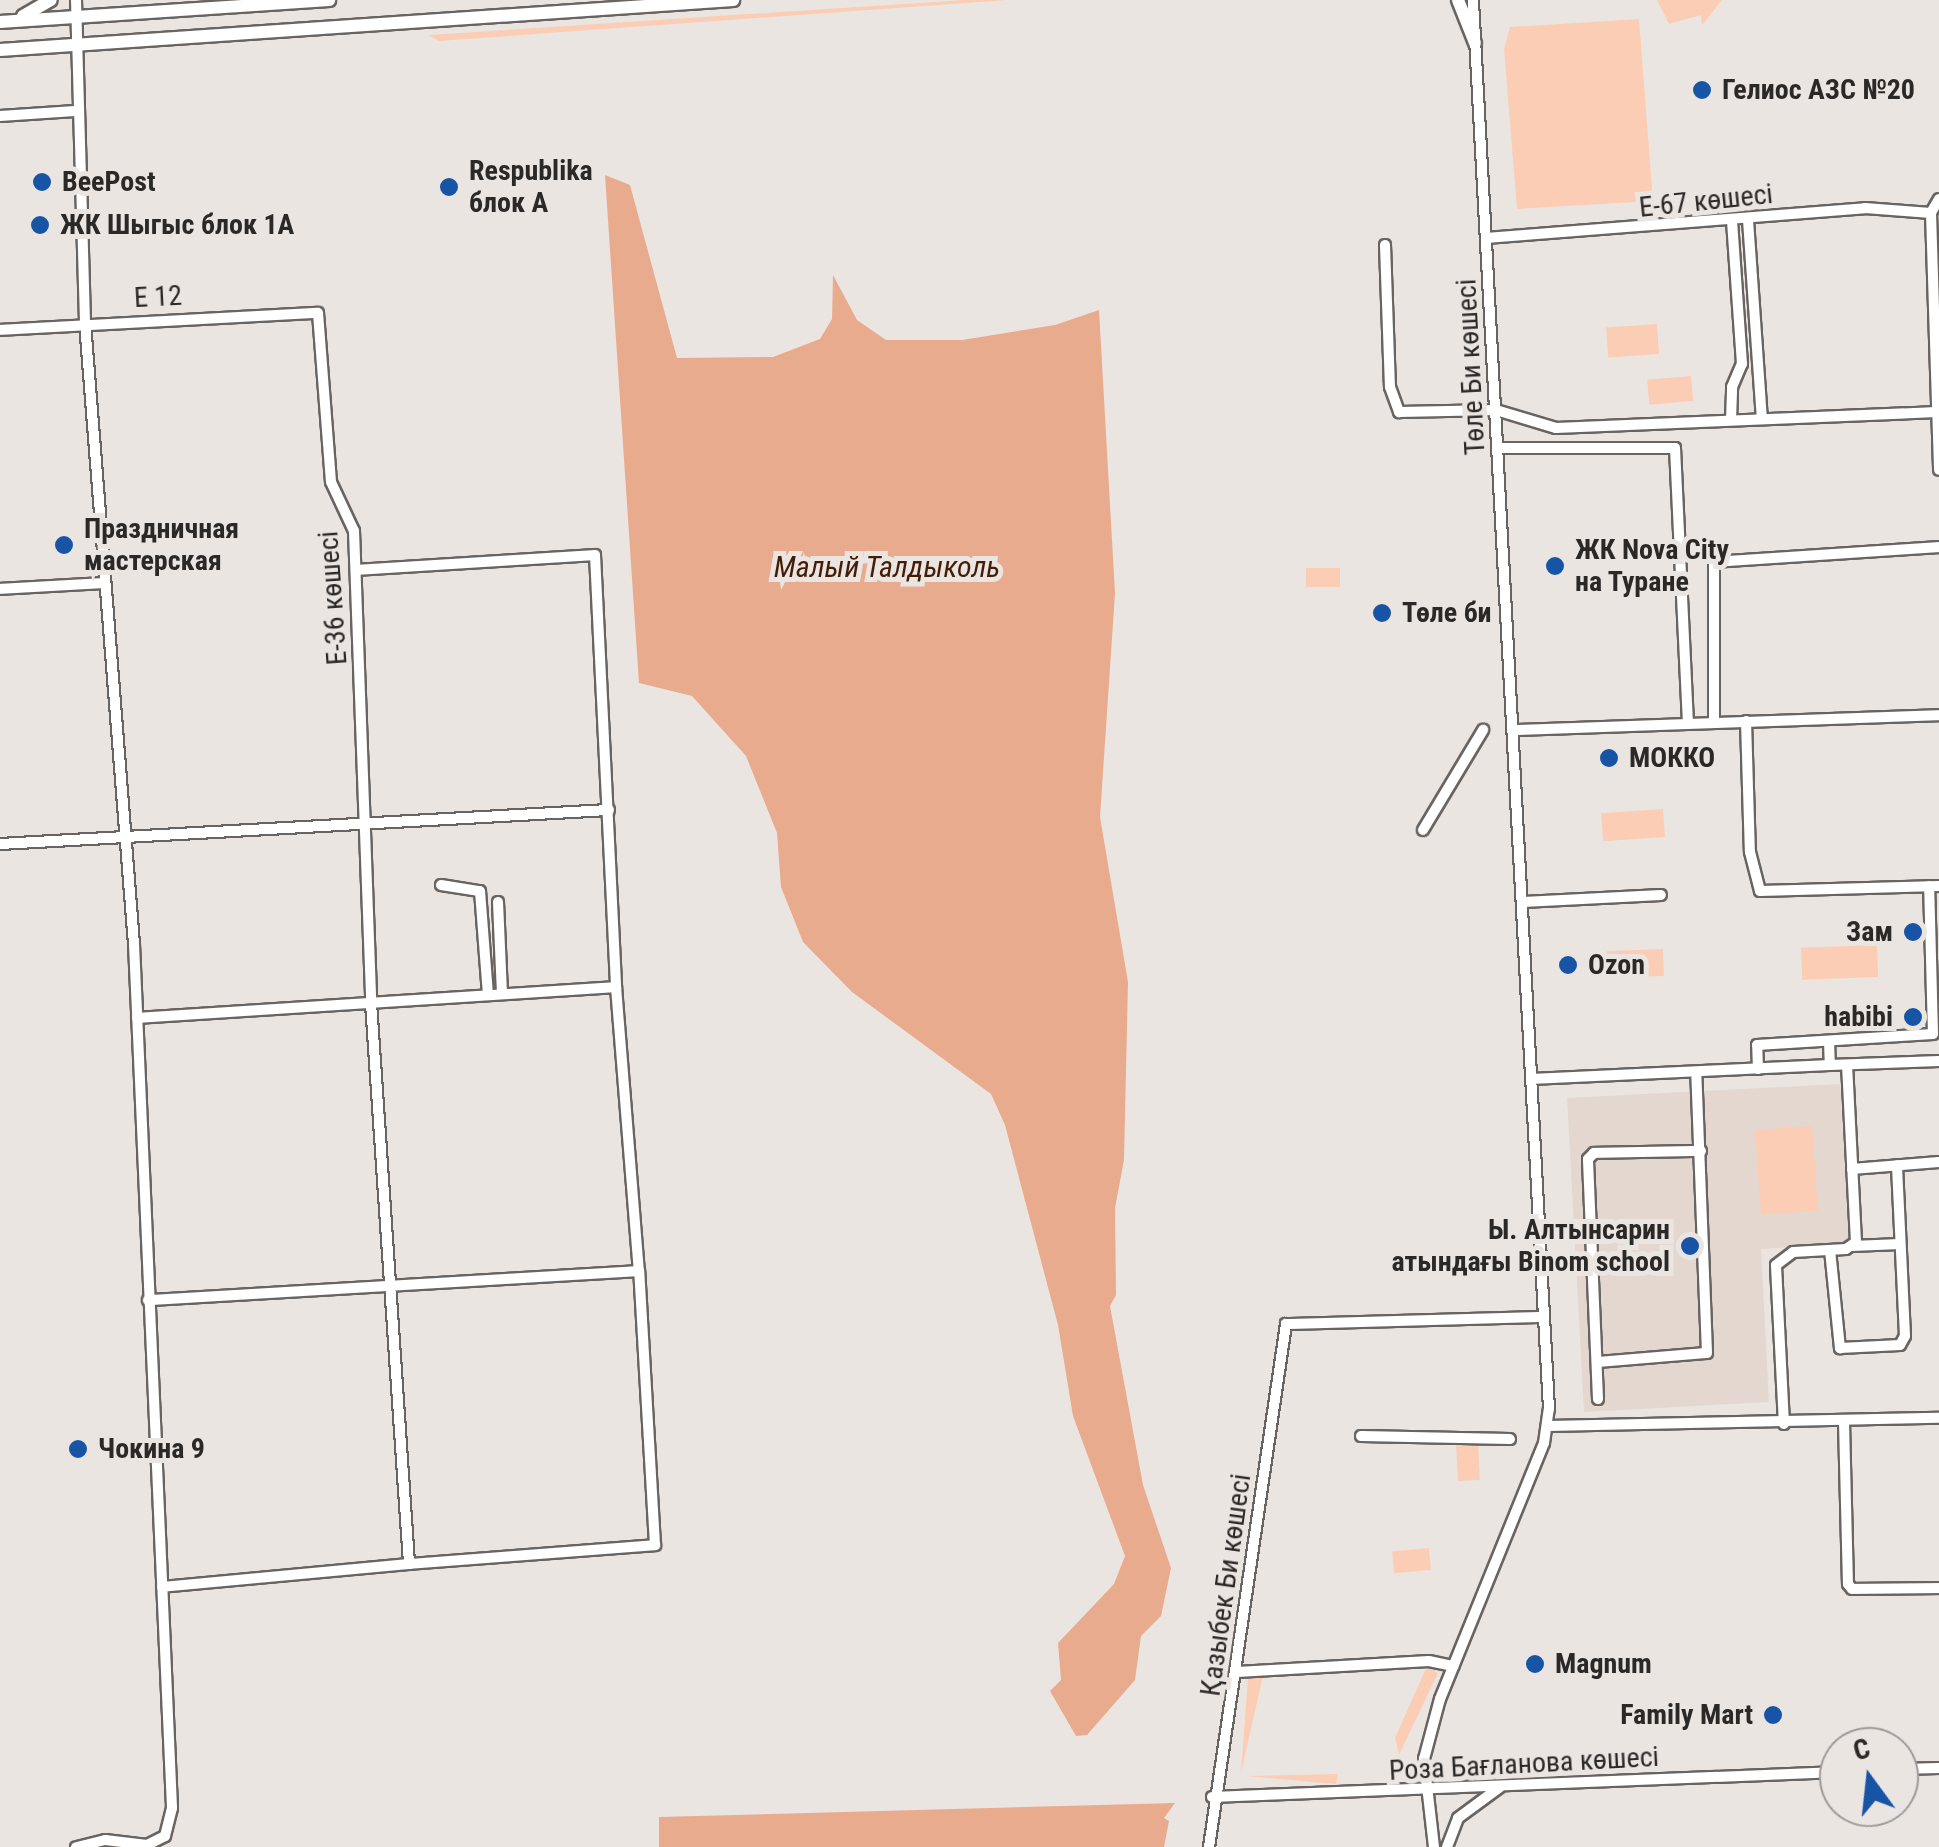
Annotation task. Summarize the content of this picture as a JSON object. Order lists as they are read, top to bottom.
{
  "streets": {
    "street": [
      "Е-67 көшесі",
      "E 12",
      "Төле Би көшесі",
      "Е-36 көшесі",
      "Қазыбек Би көшесі",
      "Роза Бағланова көшесі"
    ]
  },
  "crossings": [
    ["Е-67 көшесі", "Төле Би көшесі"],
    ["E 12", "Е-36 көшесі"],
    ["Төле Би көшесі", "Қазыбек Би көшесі"],
    ["Қазыбек Би көшесі", "Роза Бағланова көшесі"]
  ],
  "water": ["Малый Талдыколь"],
  "places": [
    "Гелиос АЗС №20",
    "BeePost",
    "Respublika блок А",
    "ЖК Шыгыс блок 1А",
    "Праздничная мастерская",
    "ЖК Nova City на Туране",
    "Төле би",
    "МОККО",
    "Зам",
    "Ozon",
    "habibi",
    "Ы. Алтынсарин атындағы Binom school",
    "Чокина 9",
    "Magnum",
    "Family Mart"
  ],
  "north": "top"
}
